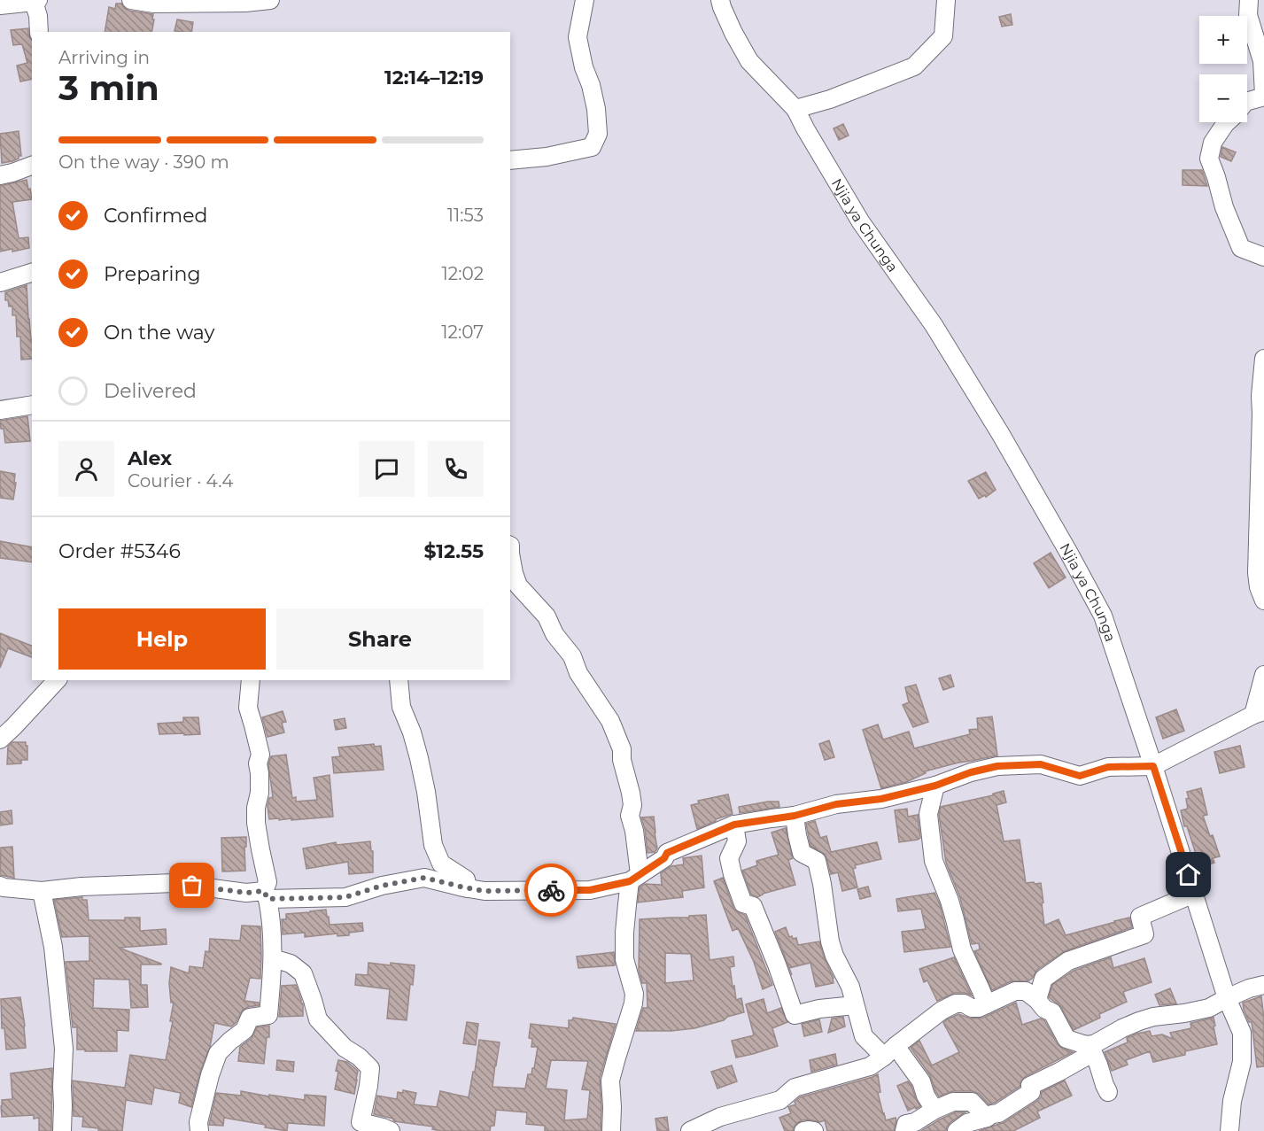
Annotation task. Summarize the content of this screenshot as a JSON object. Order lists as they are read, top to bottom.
{
  "streets": {
    "street": ["Njia ya Chunga"]
  },
  "page": {
    "map_buttons": ["+", "−"],
    "heading": ["3 min", "Arriving in", "12:14–12:19"],
    "panel": [
      "Alex",
      "Courier · 4.4",
      "Order #5346",
      "$12.55"
    ],
    "bar": "On the way · 390 m",
    "list": [
      ["Confirmed", "11:53"],
      ["Preparing", "12:02"],
      ["On the way", "12:07"],
      "Delivered"
    ],
    "buttons": ["Help", "Share"]
  }
}
